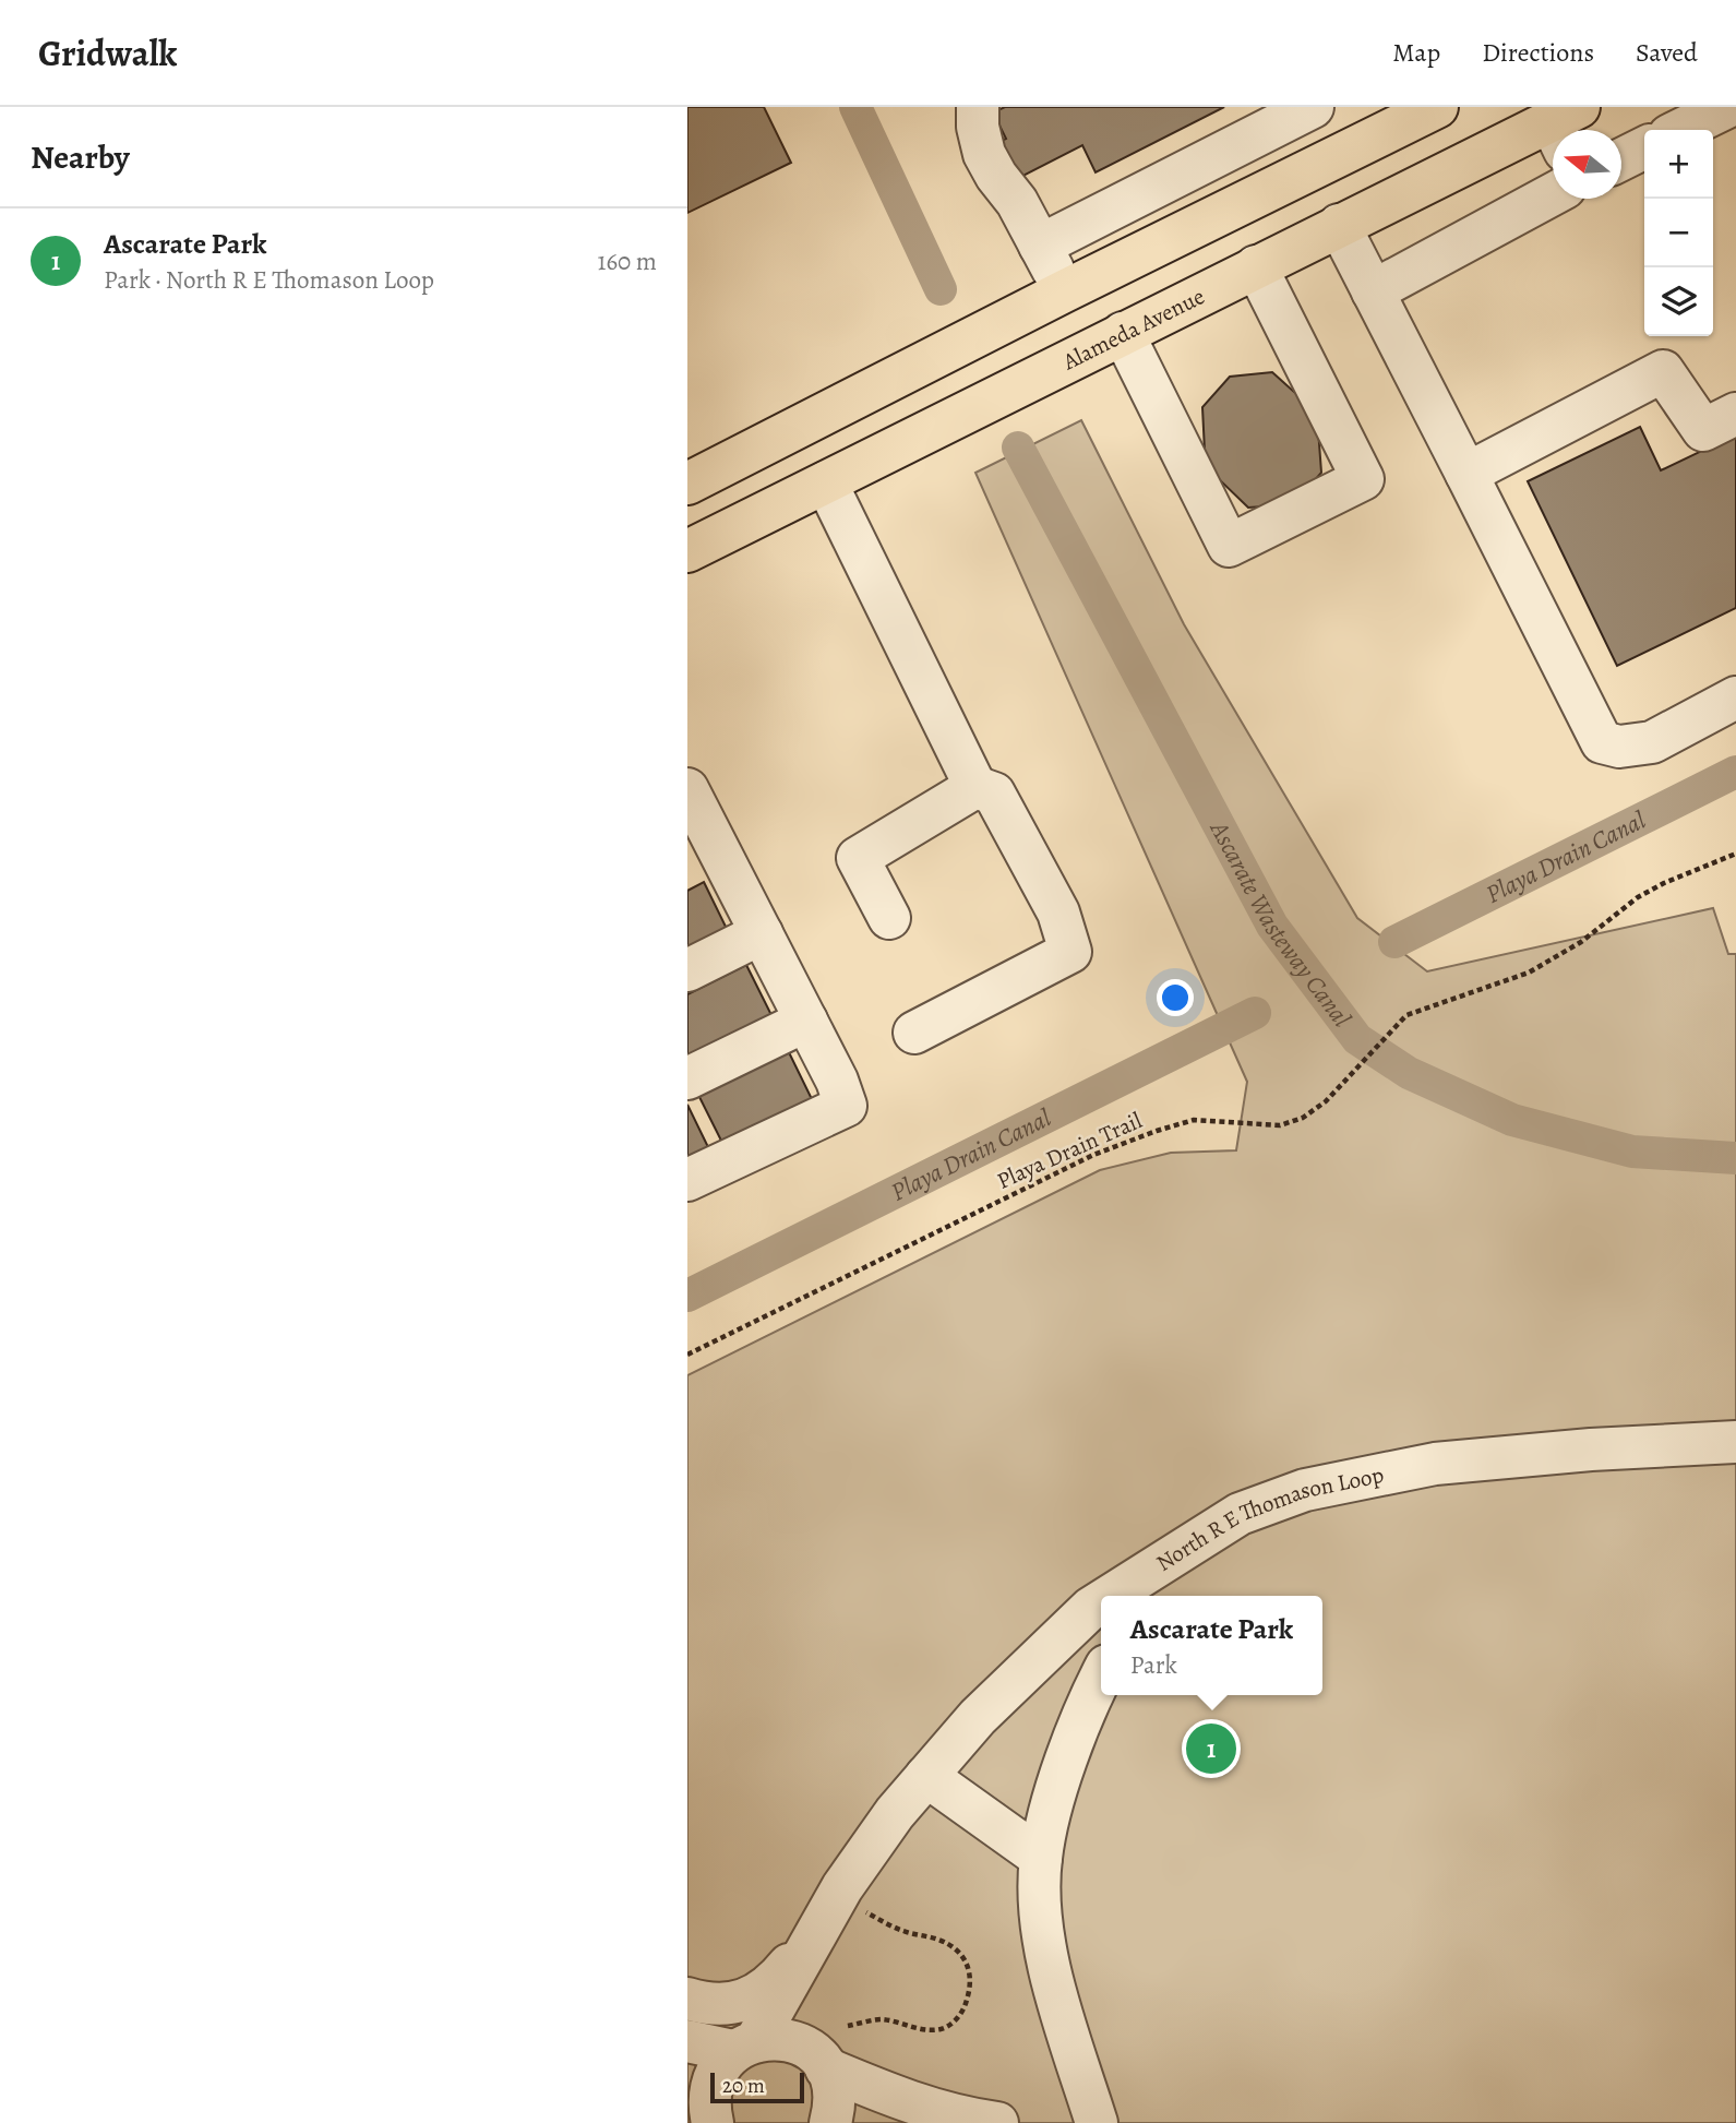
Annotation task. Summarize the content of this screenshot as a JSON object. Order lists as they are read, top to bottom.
{
  "streets": {
    "main road": ["Alameda Avenue"],
    "street": ["North R E Thomason Loop"],
    "path": ["Playa Drain Trail"]
  },
  "water": ["Playa Drain Canal", "Ascarate Wasteway Canal"],
  "scale_bar": "20 m",
  "north": "left",
  "page": {
    "header": "Gridwalk",
    "nav": ["Map", "Directions", "Saved"],
    "heading": "Nearby",
    "map_buttons": ["+", "−"],
    "list": [
      {
        "mark": "1",
        "name": "Ascarate Park",
        "note": "Park · North R E Thomason Loop",
        "value": "160 m"
      }
    ],
    "popup": ["Ascarate Park", "Park"],
    "pins": "1",
    "scale": "20 m"
  }
}
